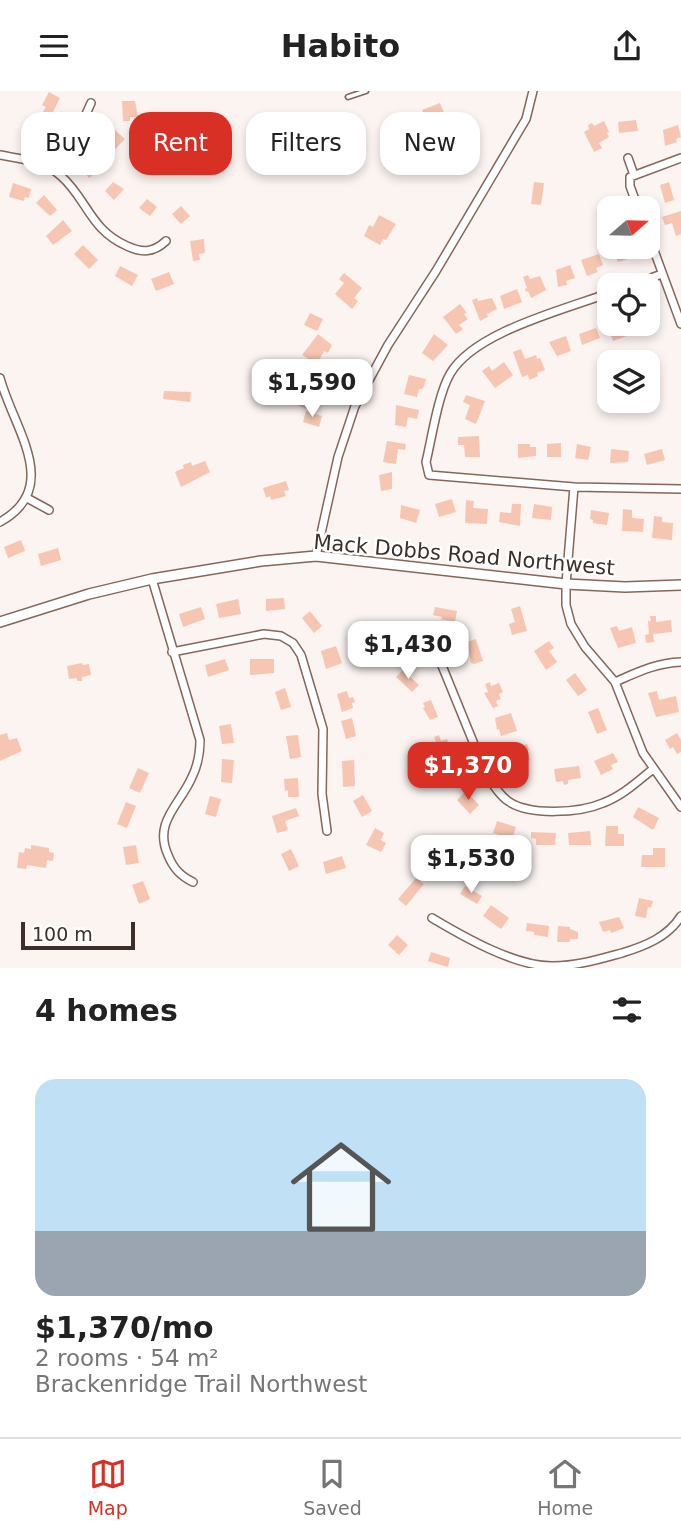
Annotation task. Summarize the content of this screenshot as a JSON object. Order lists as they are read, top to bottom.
{
  "streets": {
    "street": ["Mack Dobbs Road Northwest"]
  },
  "scale_bar": "100 m",
  "north": "right",
  "page": {
    "header": "Habito",
    "chip": [
      "Buy",
      "Rent",
      "Filters",
      "New"
    ],
    "price": [
      "$1,590",
      "$1,430",
      "$1,370",
      "$1,530"
    ],
    "scale": "100 m",
    "heading": "4 homes",
    "list": [
      {
        "name": "$1,370/mo",
        "note": "2 rooms · 54 m² · Brackenridge Trail Northwest"
      }
    ],
    "tabs": ["Map", "Saved", "Home"]
  }
}
